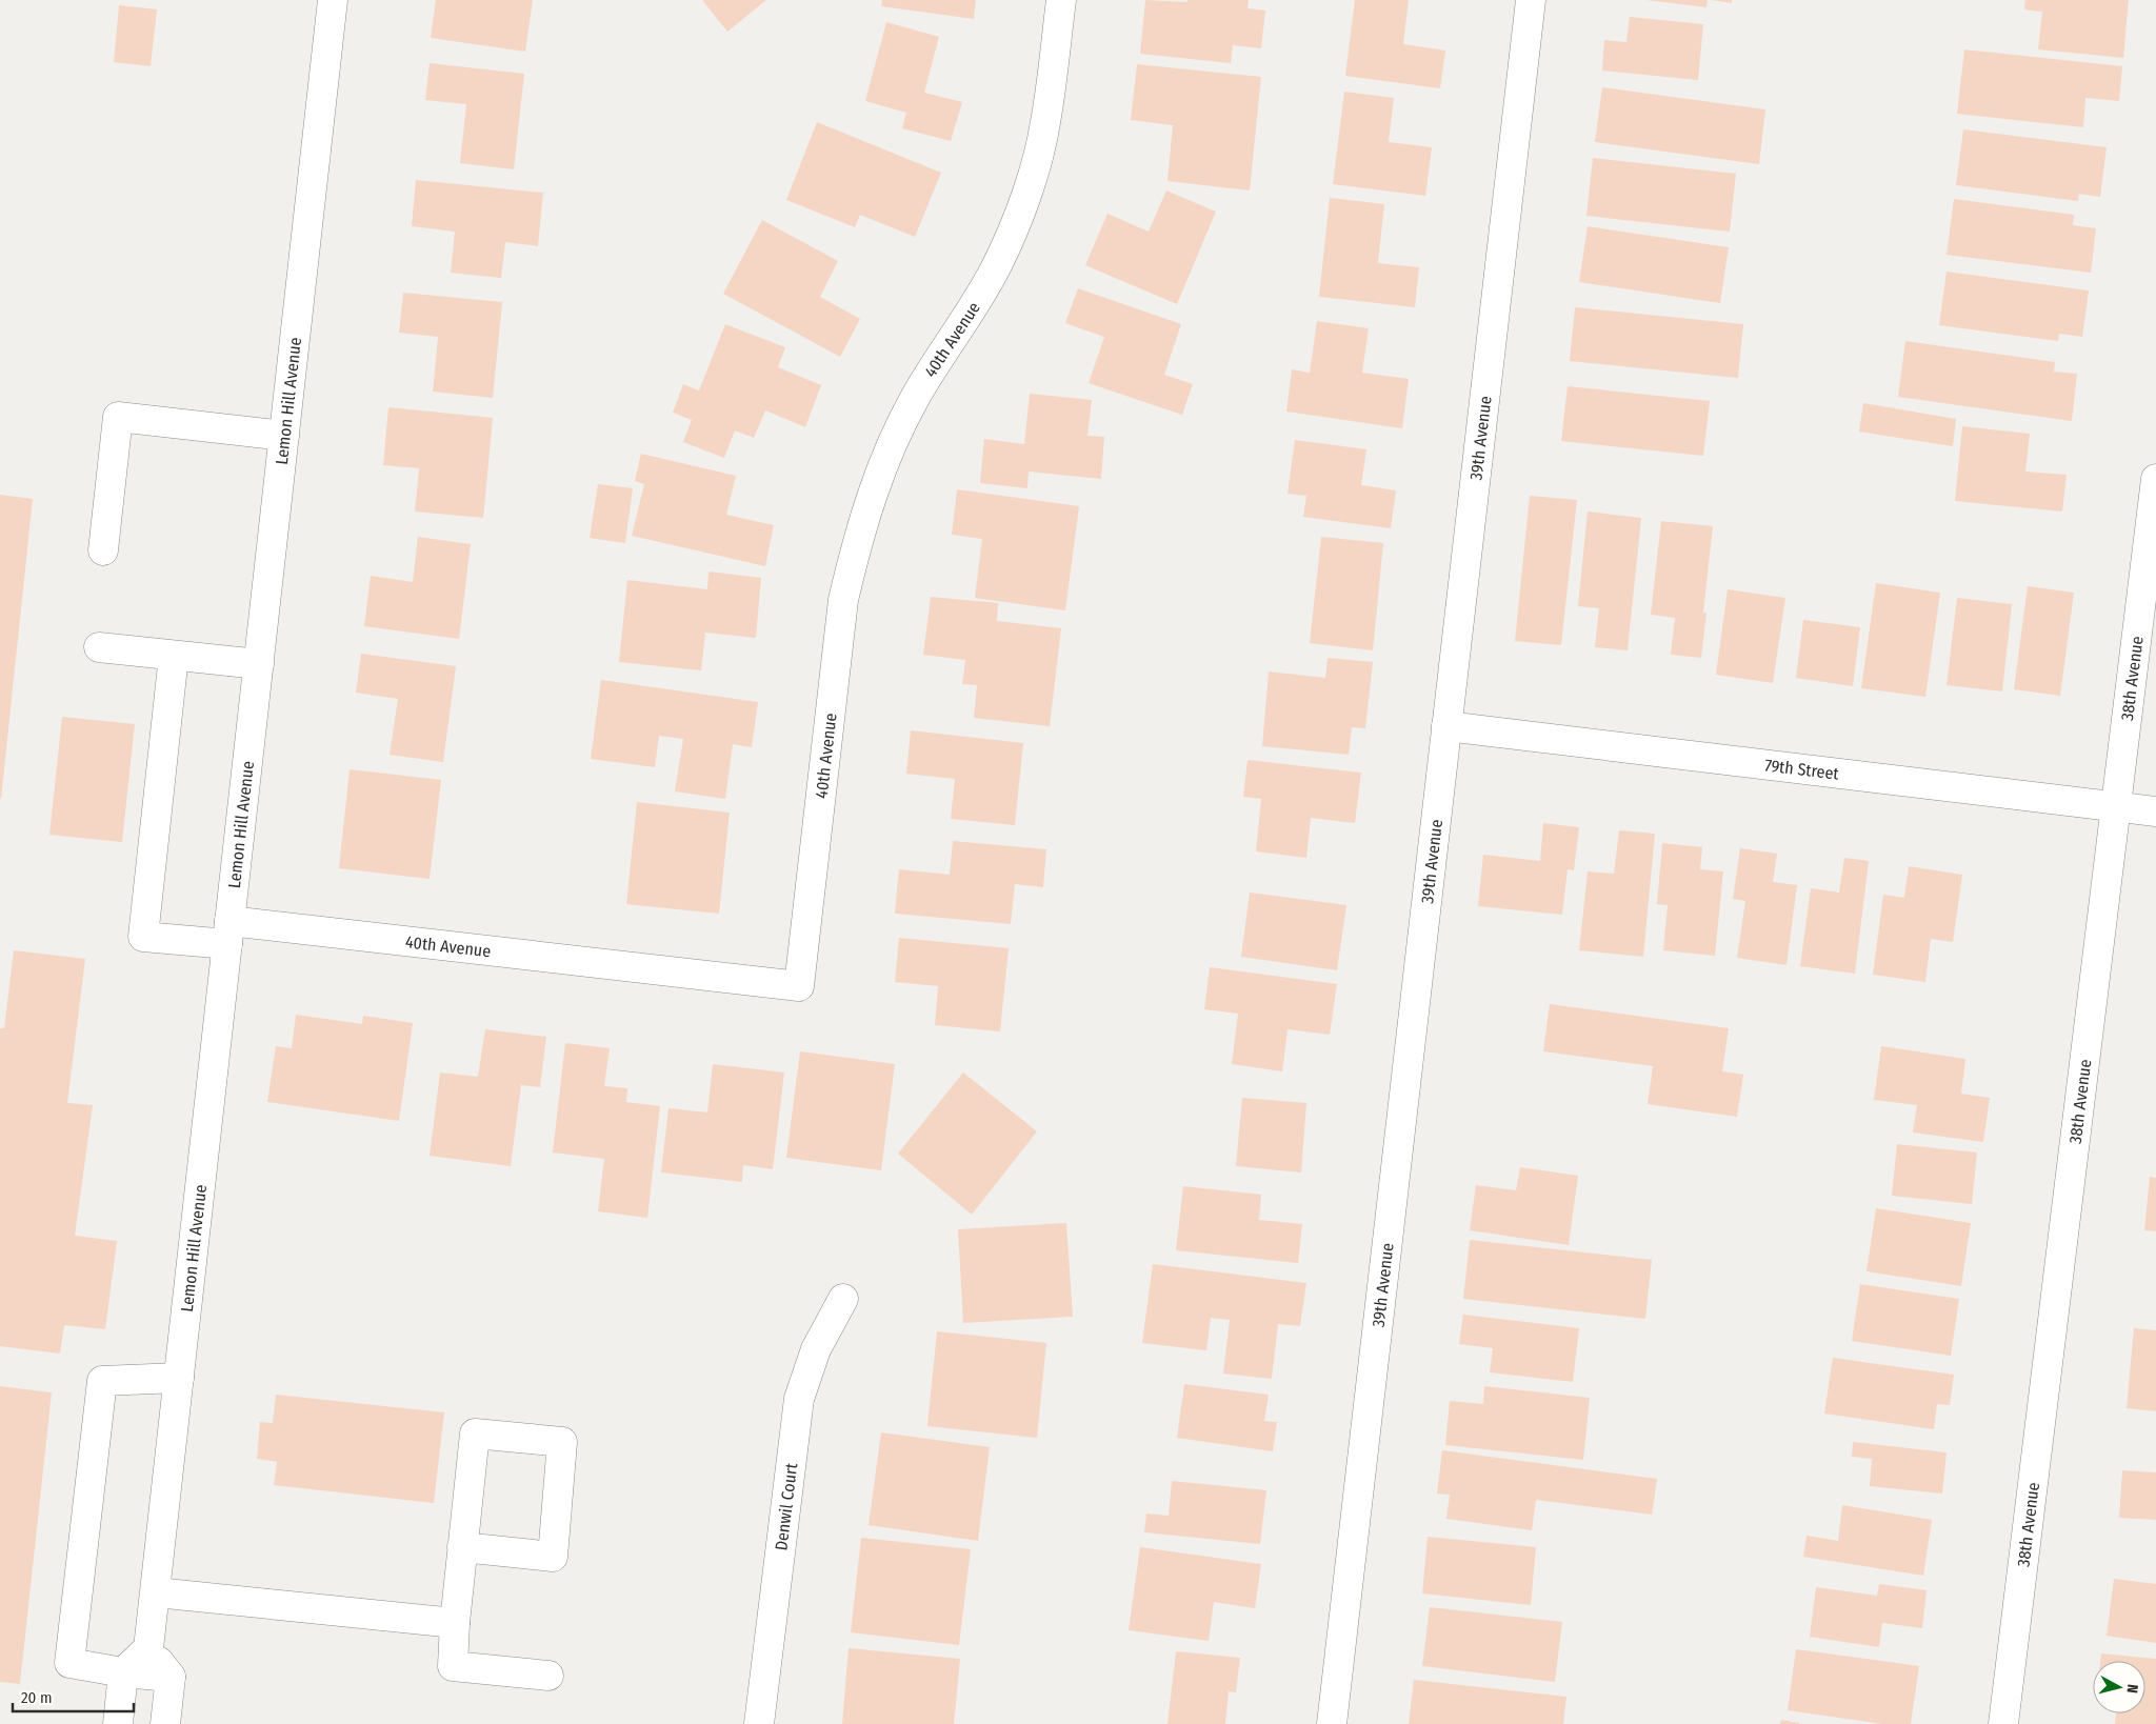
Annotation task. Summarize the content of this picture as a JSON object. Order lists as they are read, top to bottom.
{
  "streets": {
    "street": [
      "40th Avenue",
      "Lemon Hill Avenue",
      "39th Avenue",
      "38th Avenue",
      "79th Street",
      "Denwil Court"
    ]
  },
  "crossings": [
    ["40th Avenue", "Lemon Hill Avenue"],
    ["39th Avenue", "79th Street"],
    ["38th Avenue", "79th Street"]
  ],
  "scale_bar": "20 m",
  "north": "right"
}
